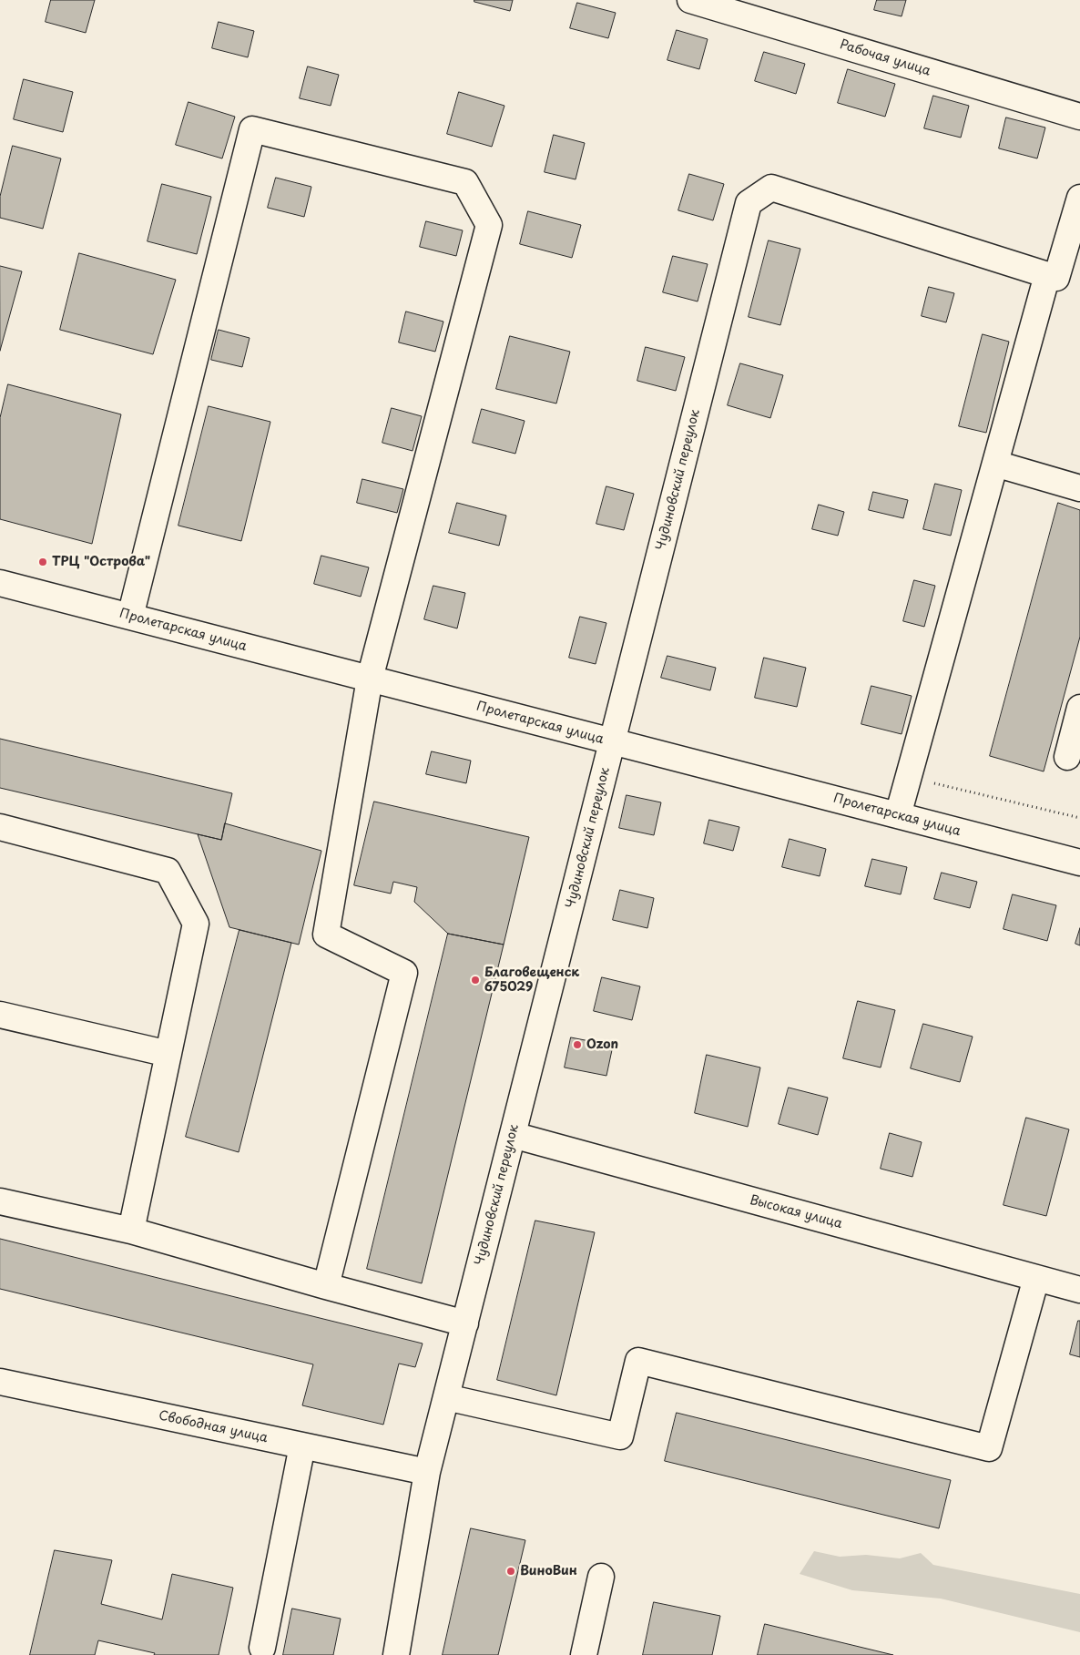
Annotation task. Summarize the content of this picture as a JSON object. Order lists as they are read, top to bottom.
{
  "streets": {
    "street": [
      "Рабочая улица",
      "Чудиновский переулок",
      "Пролетарская улица",
      "Высокая улица",
      "Свободная улица"
    ]
  },
  "crossings": [
    ["Чудиновский переулок", "Пролетарская улица"],
    ["Чудиновский переулок", "Высокая улица"],
    ["Чудиновский переулок", "Свободная улица"]
  ],
  "places": [
    "ТРЦ \"Острова\"",
    "Благовещенск 675029",
    "Ozon",
    "ВиноВин"
  ]
}
